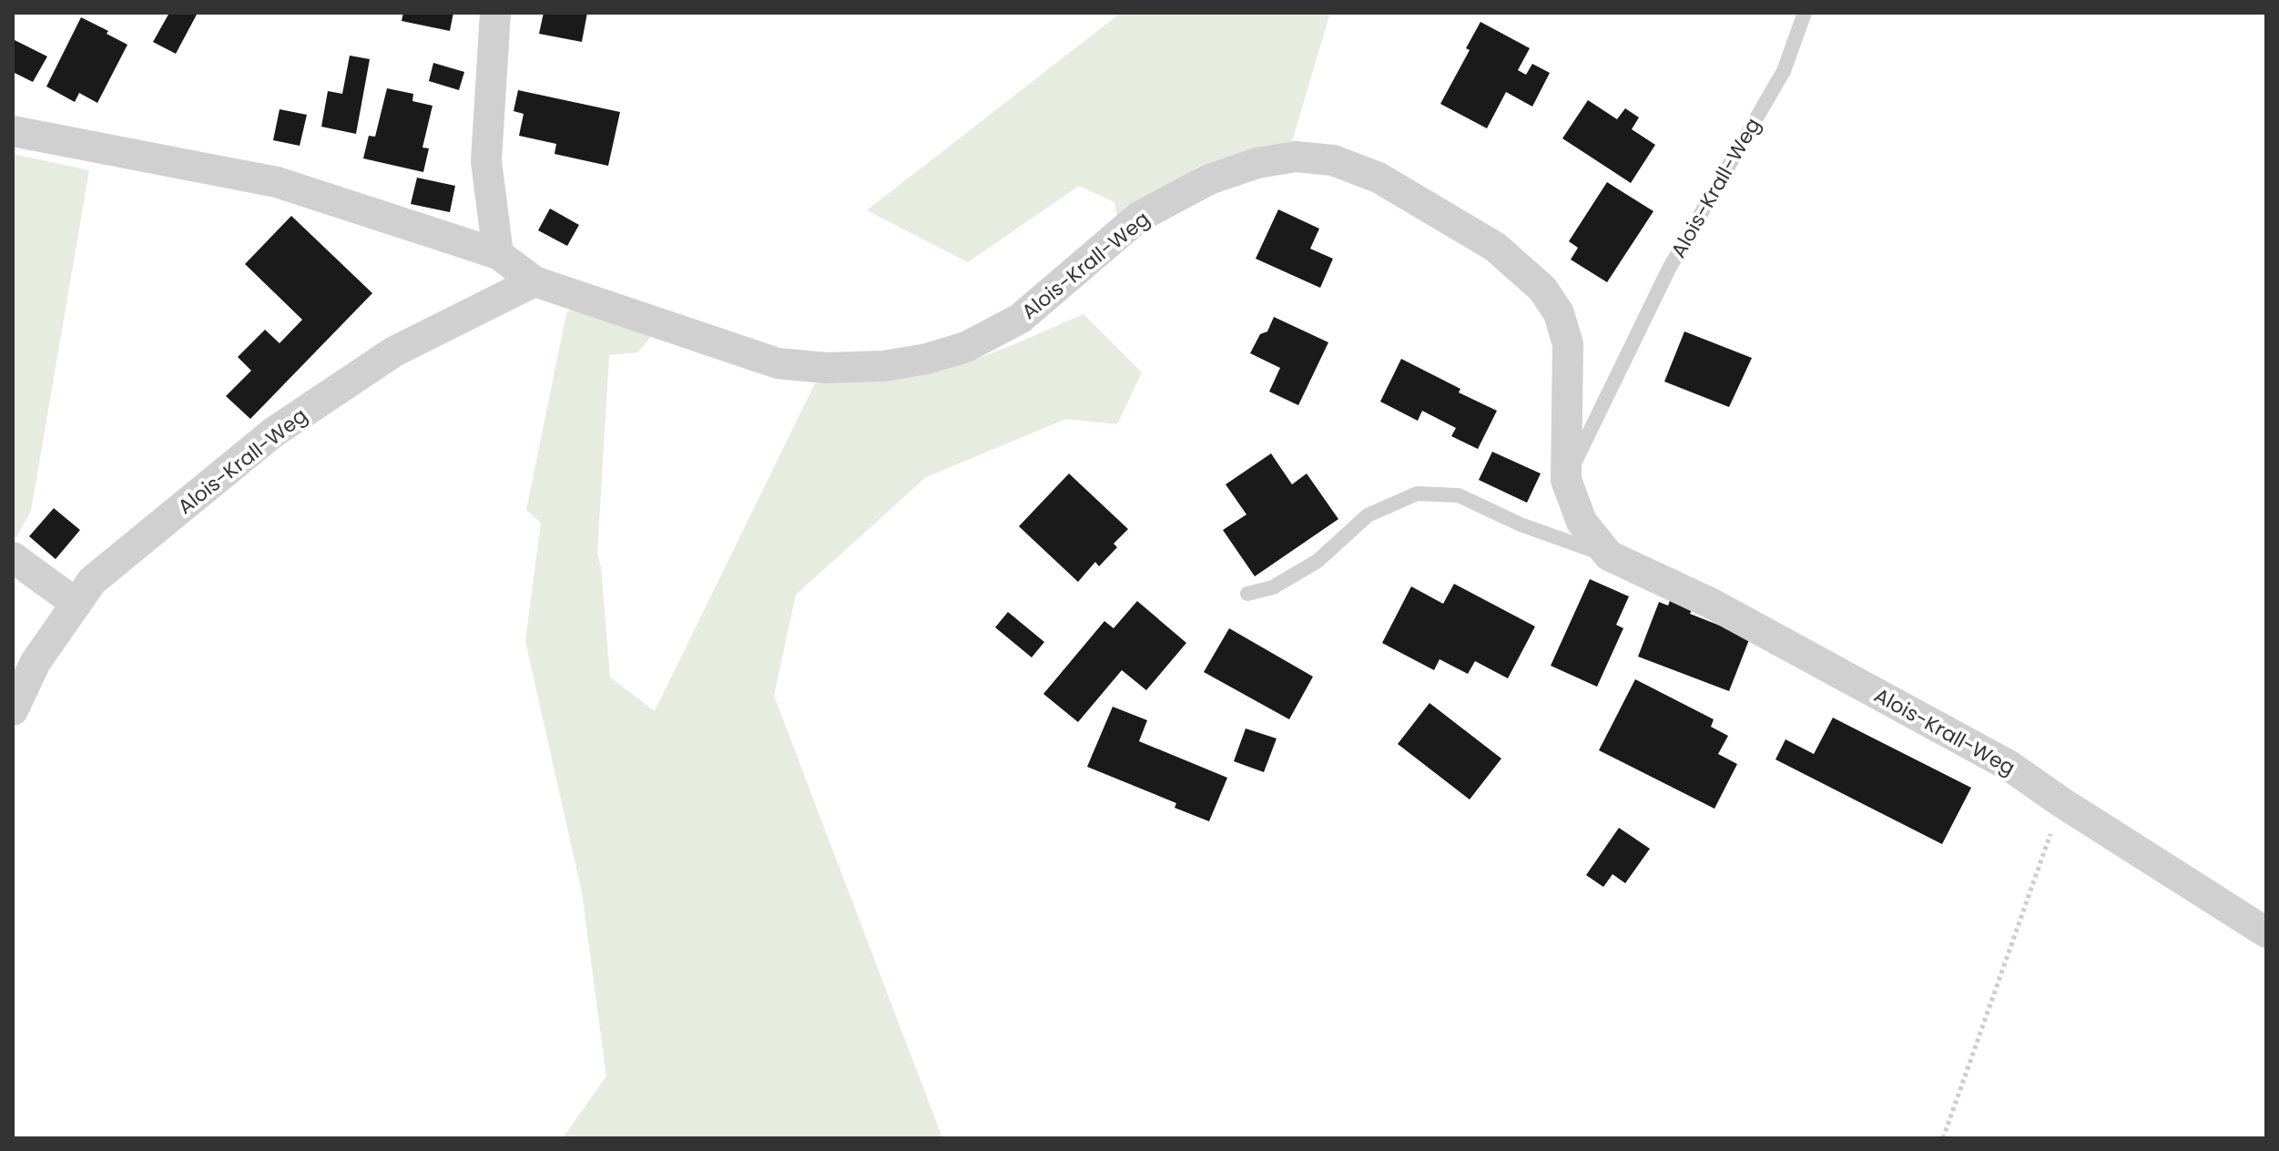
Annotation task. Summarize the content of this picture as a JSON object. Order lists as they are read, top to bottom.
{
  "streets": {
    "street": ["Alois-Krall-Weg"]
  }
}
